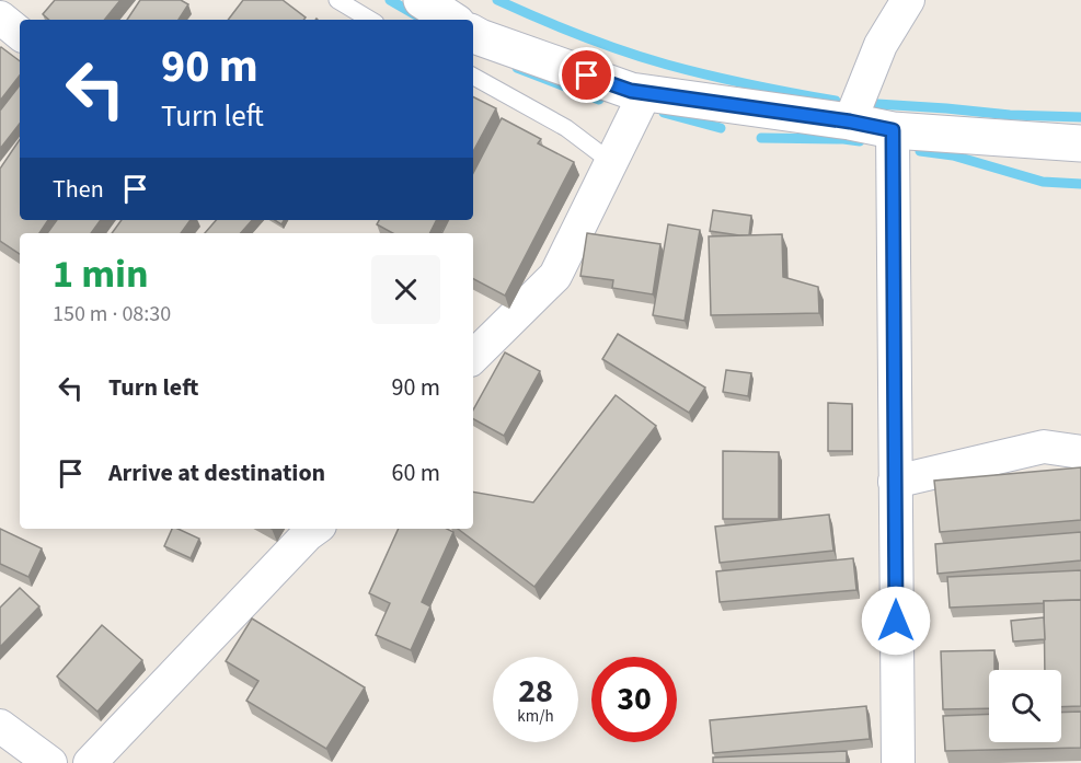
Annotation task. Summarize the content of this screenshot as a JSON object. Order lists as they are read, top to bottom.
{
  "page": {
    "turn": ["90 m", "Turn left"],
    "then": "Then",
    "heading": ["1 min", "150 m · 08:30"],
    "list": [
      {
        "name": "Turn left",
        "value": "90 m"
      },
      {
        "name": "Arrive at destination",
        "value": "60 m"
      }
    ],
    "speed": "28 km/h",
    "limit": "30"
  }
}
